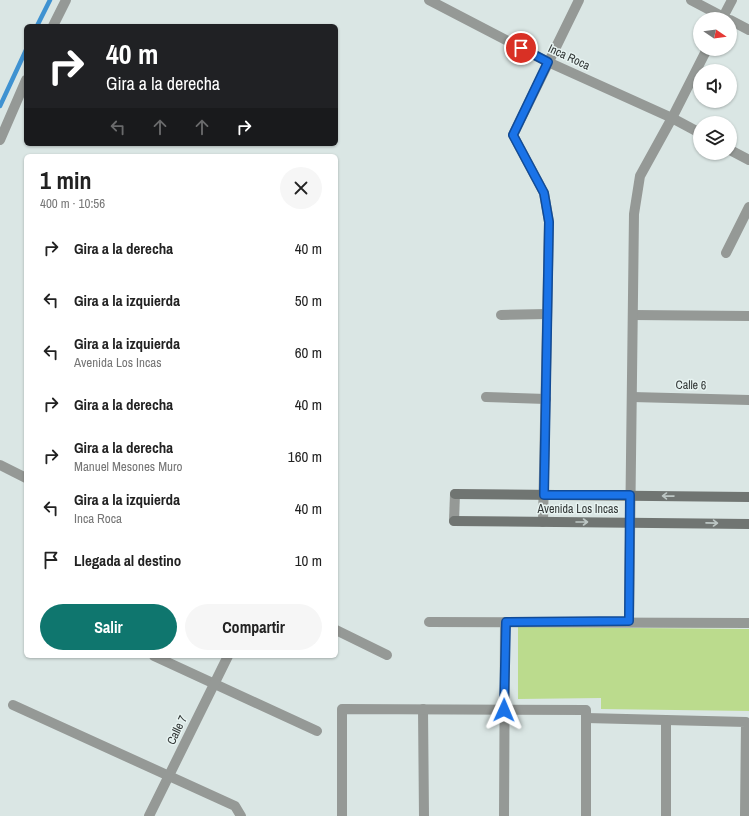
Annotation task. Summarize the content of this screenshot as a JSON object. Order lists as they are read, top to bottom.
{
  "streets": {
    "street": [
      "Inca Roca",
      "Calle 6",
      "Avenida Los Incas",
      "Calle 7"
    ]
  },
  "north": "right",
  "page": {
    "turn": ["40 m", "Gira a la derecha"],
    "heading": ["1 min", "400 m · 10:56"],
    "list": [
      {
        "name": "Gira a la derecha",
        "value": "40 m"
      },
      {
        "name": "Gira a la izquierda",
        "value": "50 m"
      },
      {
        "name": "Gira a la izquierda",
        "note": "Avenida Los Incas",
        "value": "60 m"
      },
      {
        "name": "Gira a la derecha",
        "value": "40 m"
      },
      {
        "name": "Gira a la derecha",
        "note": "Manuel Mesones Muro",
        "value": "160 m"
      },
      {
        "name": "Gira a la izquierda",
        "note": "Inca Roca",
        "value": "40 m"
      },
      {
        "name": "Llegada al destino",
        "value": "10 m"
      }
    ],
    "buttons": ["Salir", "Compartir"]
  }
}
